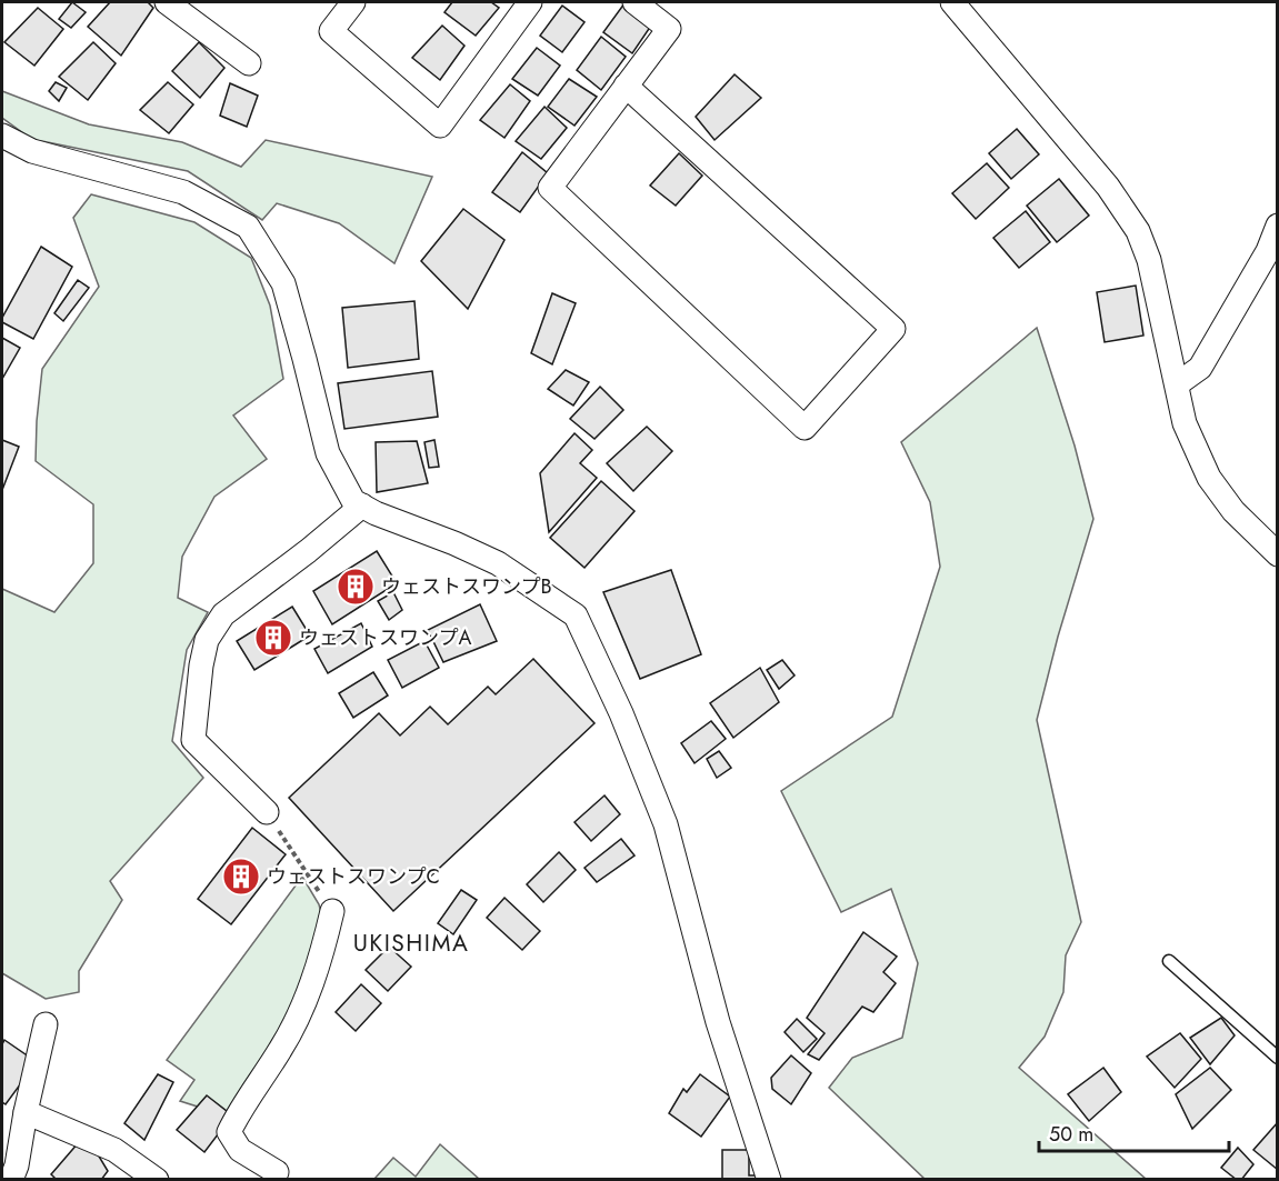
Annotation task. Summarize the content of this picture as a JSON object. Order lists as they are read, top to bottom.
{
  "districts": ["UKISHIMA"],
  "places": {
    "building": ["ウェストスワンプB", "ウェストスワンプA", "ウェストスワンプC"]
  },
  "scale_bar": "50 m"
}
